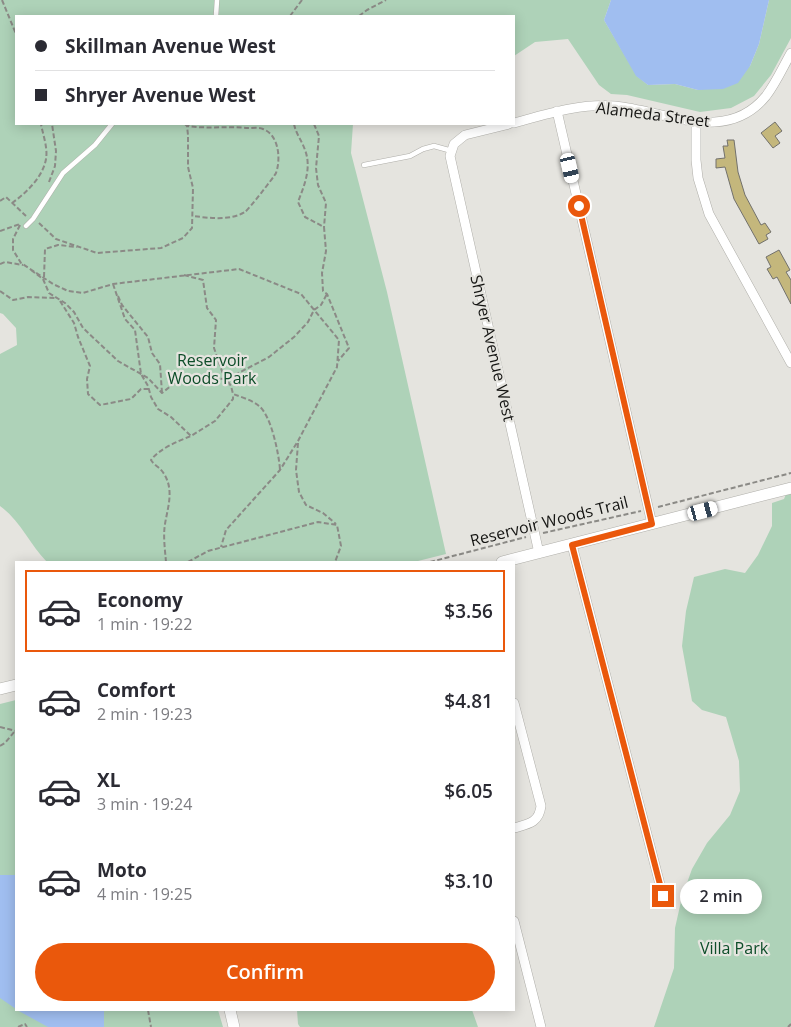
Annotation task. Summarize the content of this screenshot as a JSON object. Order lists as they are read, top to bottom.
{
  "streets": {
    "street": ["Alameda Street", "Shryer Avenue West"],
    "path": ["Reservoir Woods Trail"]
  },
  "crossings": [
    ["Shryer Avenue West", "Reservoir Woods Trail"]
  ],
  "parks": ["Reservoir Woods Park", "Villa Park"],
  "page": {
    "banner": ["Skillman Avenue West", "Shryer Avenue West"],
    "list": [
      {
        "name": "Economy",
        "note": "1 min · 19:22",
        "value": "$3.56"
      },
      {
        "name": "Comfort",
        "note": "2 min · 19:23",
        "value": "$4.81"
      },
      {
        "name": "XL",
        "note": "3 min · 19:24",
        "value": "$6.05"
      },
      {
        "name": "Moto",
        "note": "4 min · 19:25",
        "value": "$3.10"
      }
    ],
    "bubble": "2 min",
    "buttons": "Confirm"
  }
}
